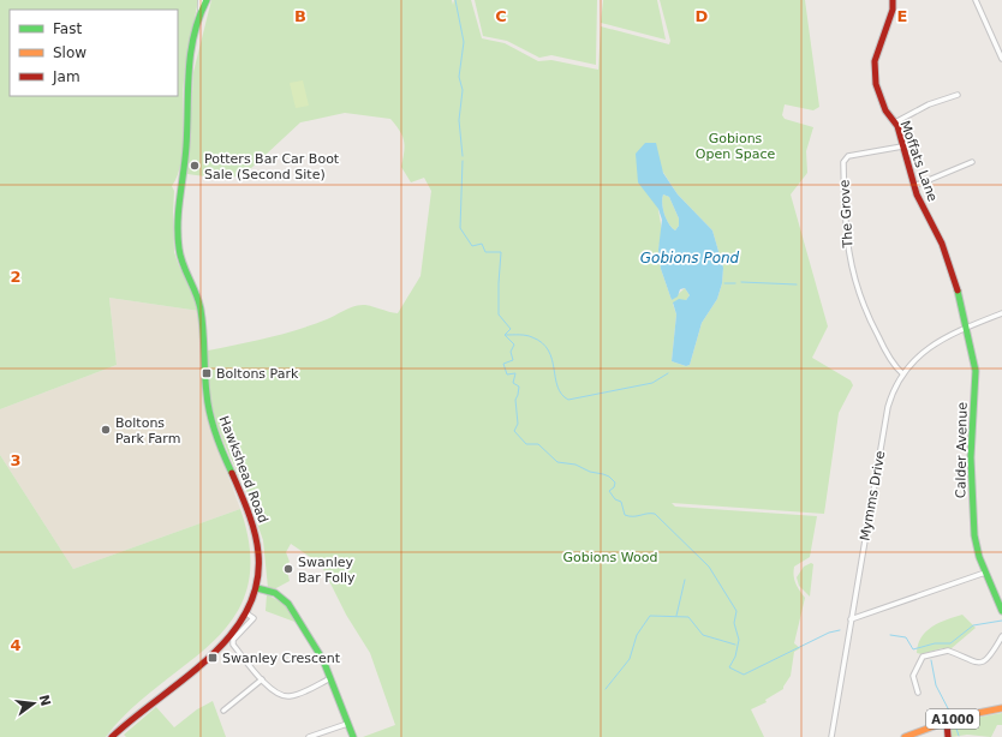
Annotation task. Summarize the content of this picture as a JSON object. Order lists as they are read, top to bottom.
{
  "streets": {
    "street": [
      "Moffats Lane",
      "The Grove",
      "Calder Avenue",
      "Hawkshead Road",
      "Mymms Drive",
      "A1000"
    ]
  },
  "crossings": [
    ["Moffats Lane", "The Grove"],
    ["Moffats Lane", "Calder Avenue"],
    ["Moffats Lane", "Mymms Drive"],
    ["The Grove", "Mymms Drive"],
    ["Calder Avenue", "Mymms Drive"]
  ],
  "water": ["Gobions Pond"],
  "parks": ["Gobions Open Space", "Gobions Wood"],
  "places": {
    "other": ["Potters Bar Car Boot Sale (Second Site)", "Boltons Park Farm", "Swanley Bar Folly"],
    "transit": ["Boltons Park", "Swanley Crescent"]
  },
  "legend": ["Fast", "Slow", "Jam"],
  "north": "right",
  "grid": {
    "columns": [
      "B",
      "C",
      "D",
      "E"
    ],
    "rows": ["2", "3", "4"]
  }
}
